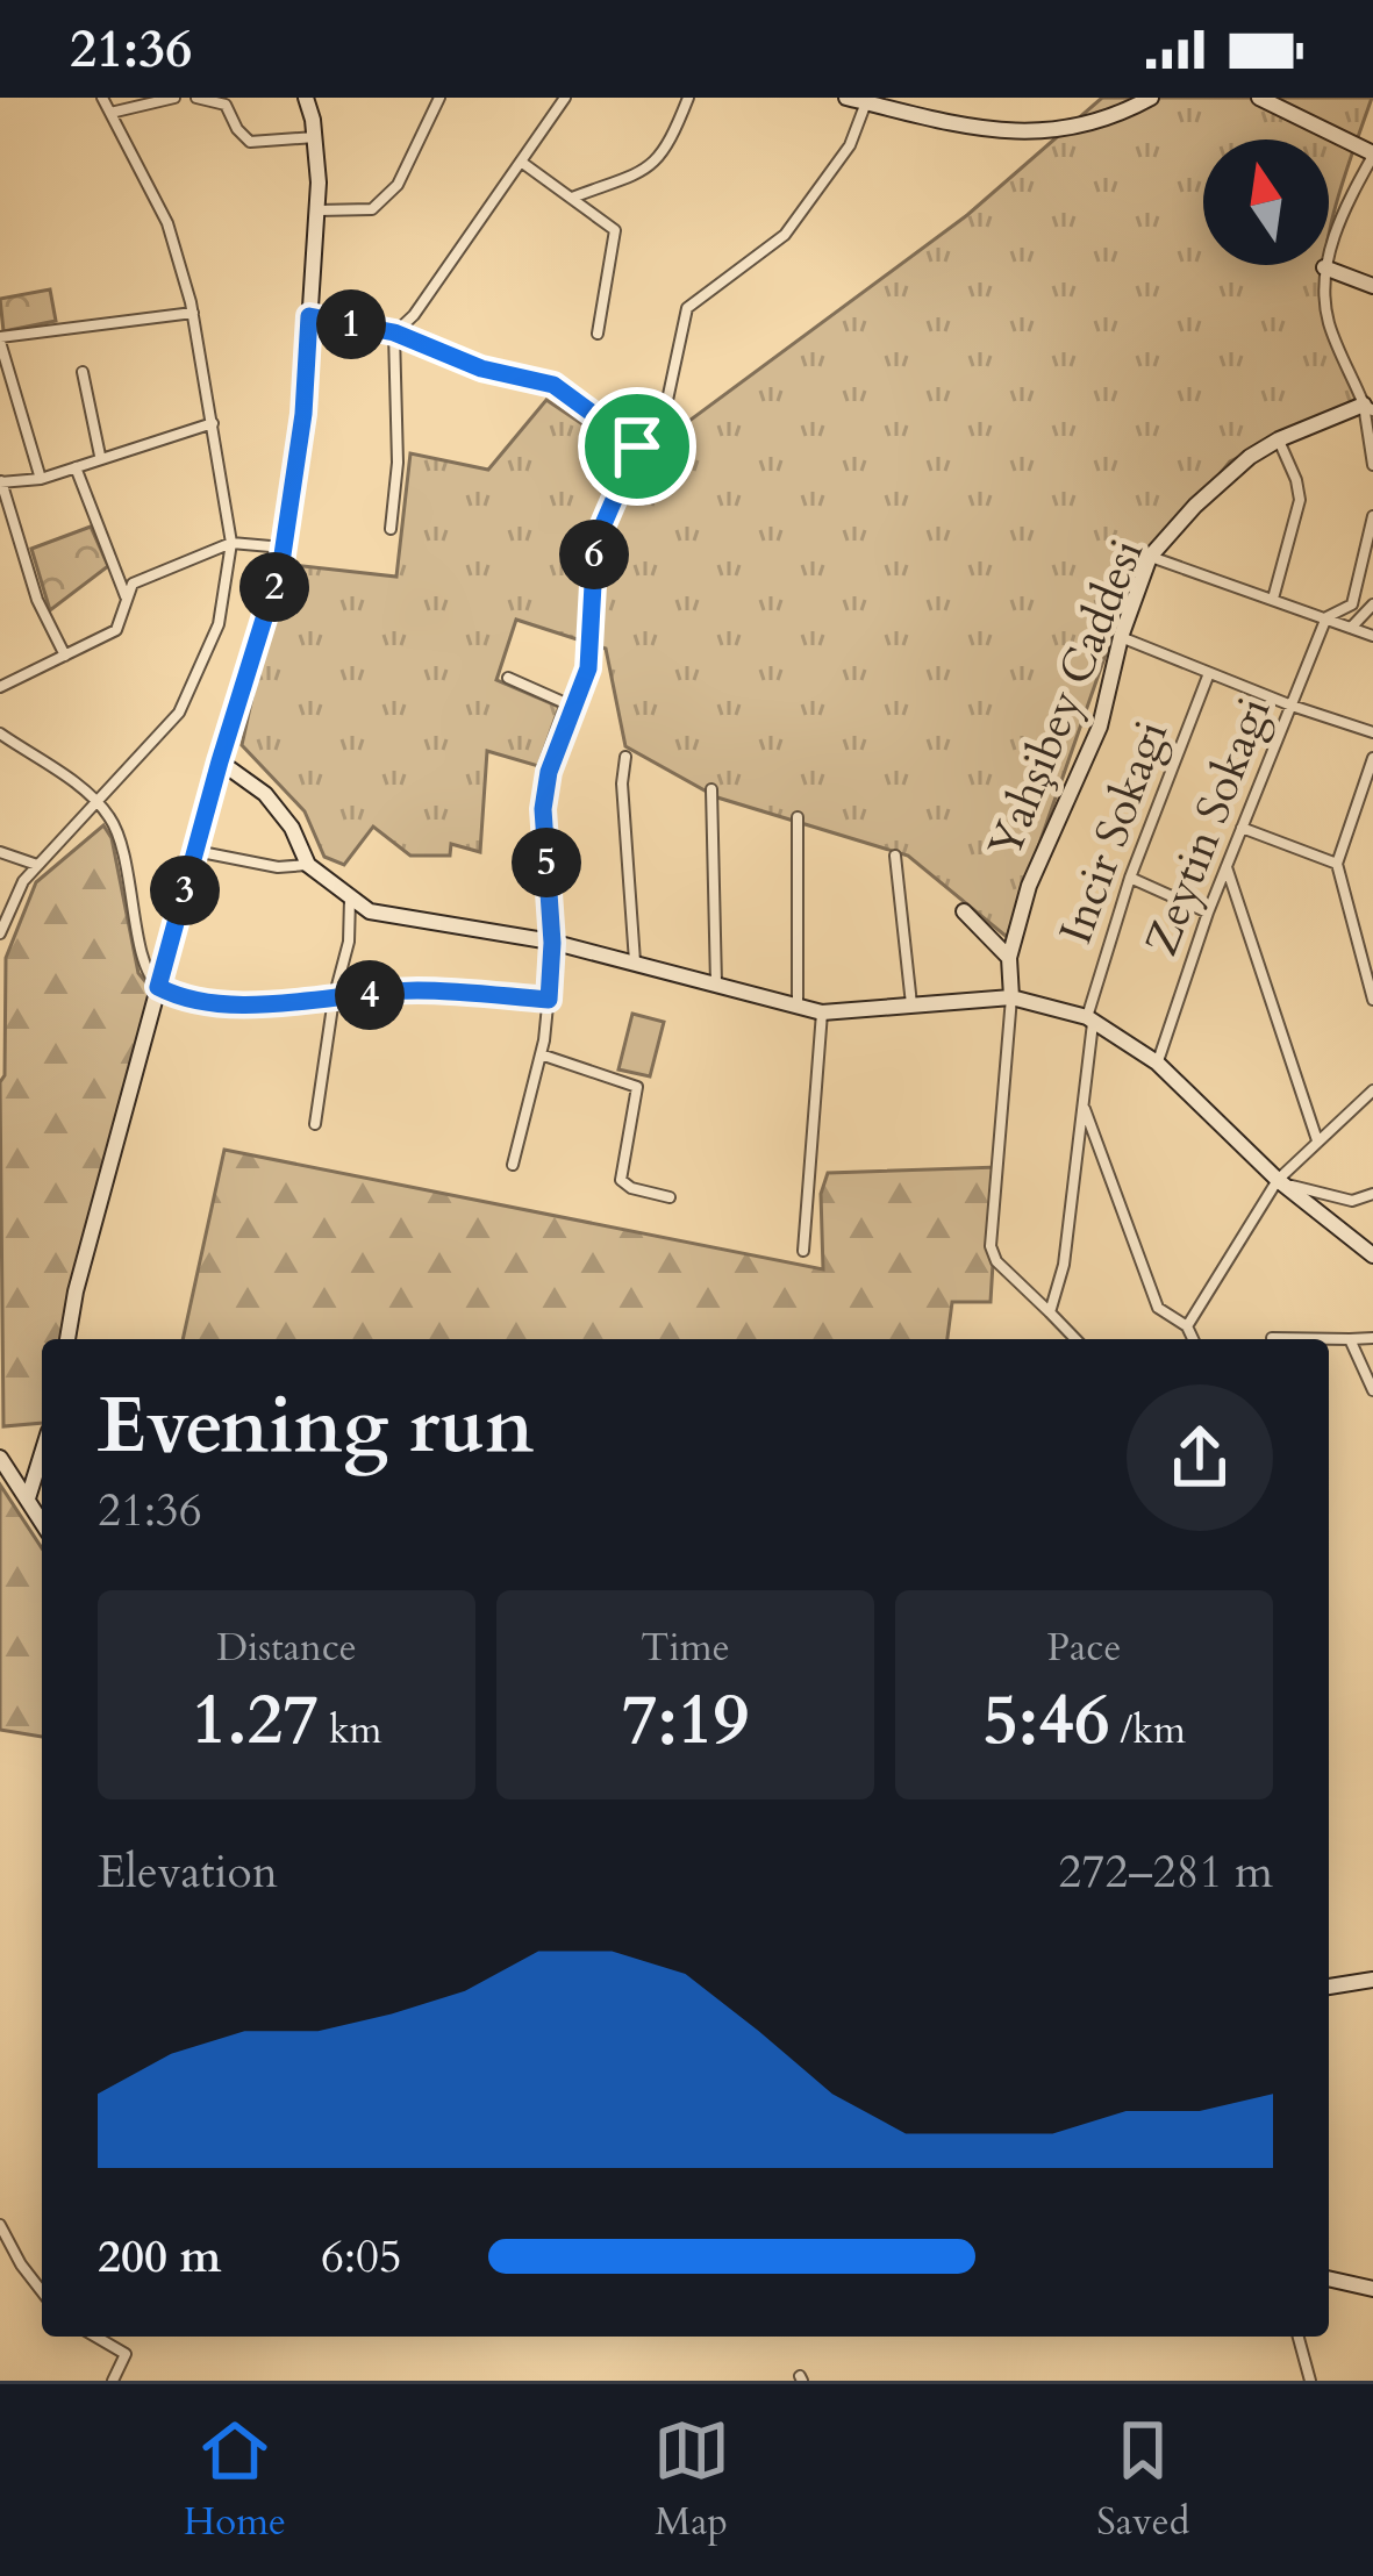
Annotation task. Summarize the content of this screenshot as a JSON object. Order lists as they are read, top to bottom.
{
  "streets": {
    "street": ["Yahşibey Caddesi", "Zeytin Sokagi", "Incir Sokagi"]
  },
  "north": "top",
  "page": {
    "status": "21:36",
    "pins": [
      "1",
      "6",
      "2",
      "5",
      "3",
      "4"
    ],
    "heading": ["Evening run", "21:36"],
    "stats": [
      ["Distance", "1.27 km"],
      ["Time", "7:19"],
      ["Pace", "5:46 /km"]
    ],
    "chart": ["Elevation", "272–281 m"],
    "list": [
      {
        "name": "200 m",
        "note": "6:05"
      }
    ],
    "tabs": ["Home", "Map", "Saved"]
  }
}
